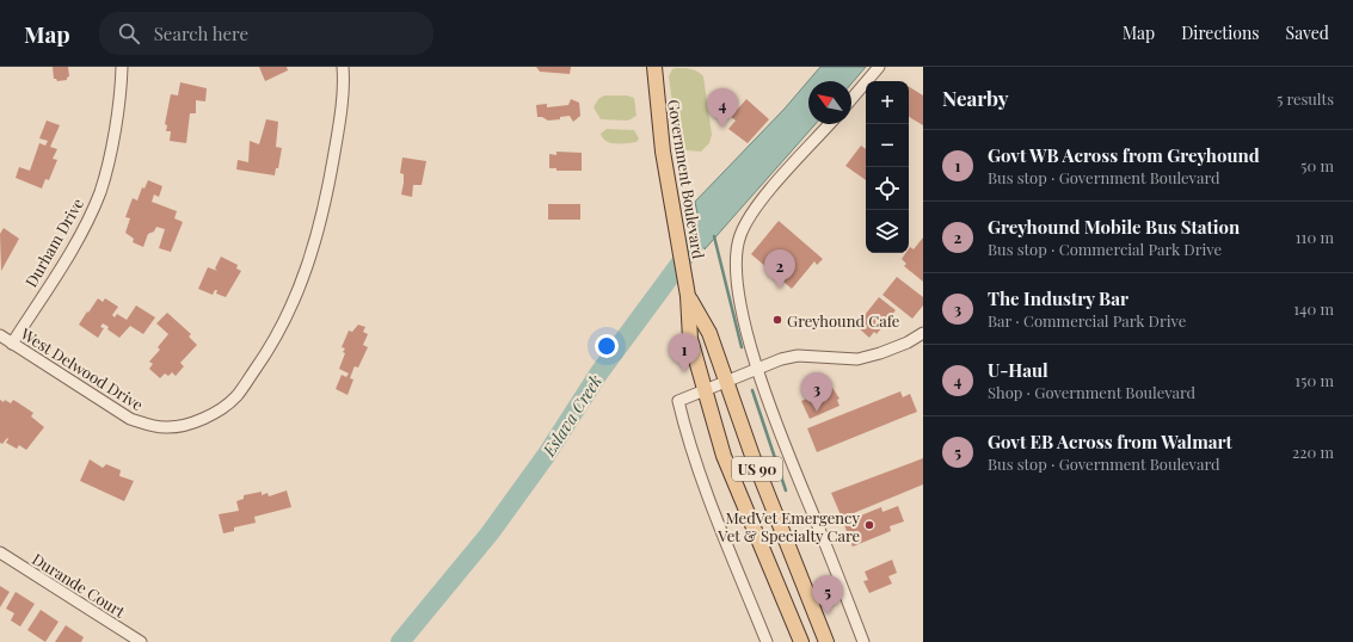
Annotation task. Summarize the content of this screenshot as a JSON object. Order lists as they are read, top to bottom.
{
  "streets": {
    "main road": ["Government Boulevard", "US 90"],
    "street": ["Durham Drive", "West Delwood Drive", "Durande Court"]
  },
  "crossings": [
    ["Durham Drive", "West Delwood Drive"]
  ],
  "water": ["Eslava Creek"],
  "places": ["Greyhound Cafe", "MedVet Emergency Vet & Specialty Care"],
  "north": "top left",
  "page": {
    "header": "Map",
    "search": "Search here",
    "nav": ["Map", "Directions", "Saved"],
    "heading": ["Nearby", "5 results"],
    "map_buttons": ["+", "−"],
    "pins": [
      "4",
      "2",
      "1",
      "3",
      "5"
    ],
    "list": [
      {
        "mark": "1",
        "name": "Govt WB Across from Greyhound",
        "note": "Bus stop · Government Boulevard",
        "value": "50 m"
      },
      {
        "mark": "2",
        "name": "Greyhound Mobile Bus Station",
        "note": "Bus stop · Commercial Park Drive",
        "value": "110 m"
      },
      {
        "mark": "3",
        "name": "The Industry Bar",
        "note": "Bar · Commercial Park Drive",
        "value": "140 m"
      },
      {
        "mark": "4",
        "name": "U-Haul",
        "note": "Shop · Government Boulevard",
        "value": "150 m"
      },
      {
        "mark": "5",
        "name": "Govt EB Across from Walmart",
        "note": "Bus stop · Government Boulevard",
        "value": "220 m"
      }
    ]
  }
}
